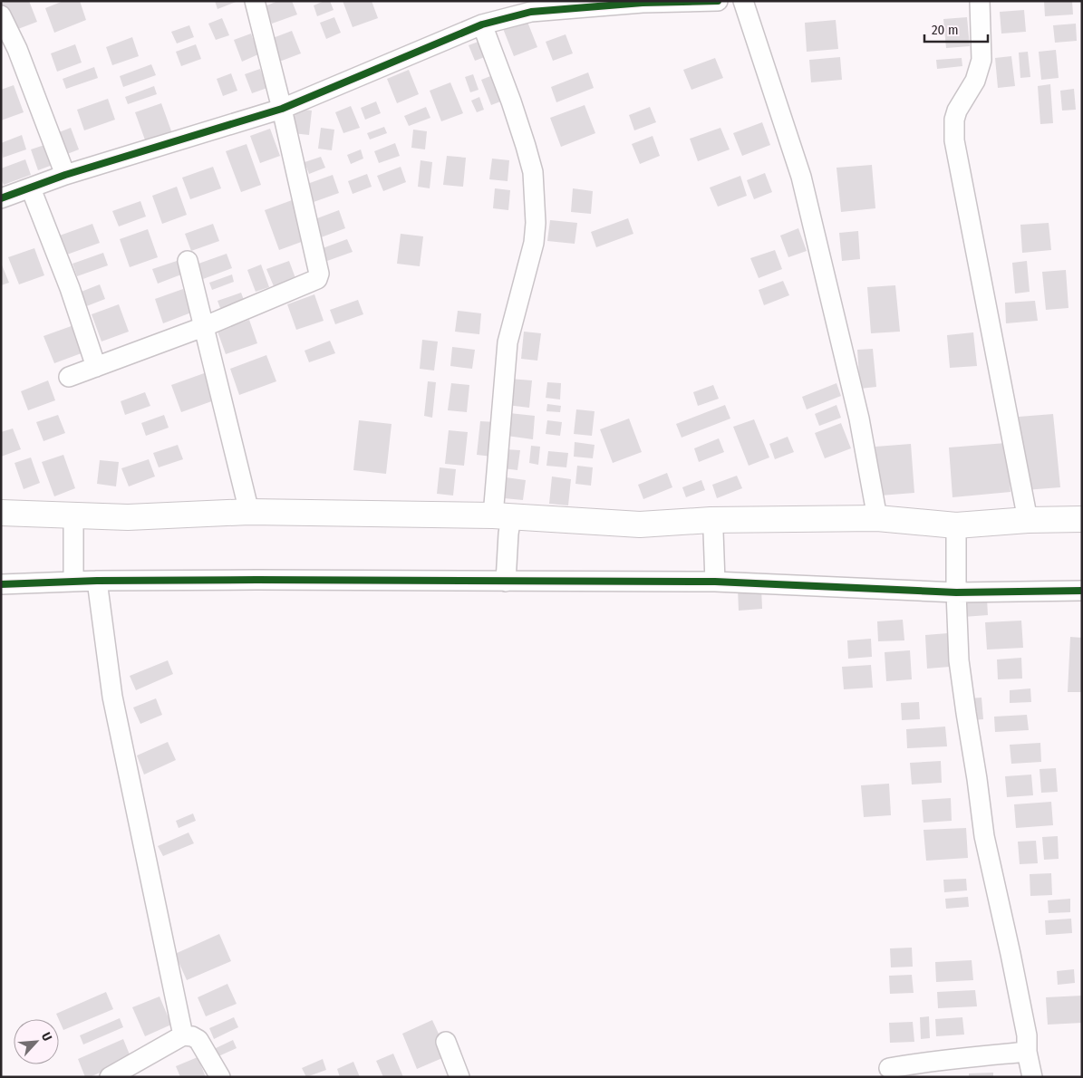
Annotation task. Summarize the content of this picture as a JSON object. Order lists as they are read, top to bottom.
{
  "scale_bar": "20 m",
  "north": "top right"
}
